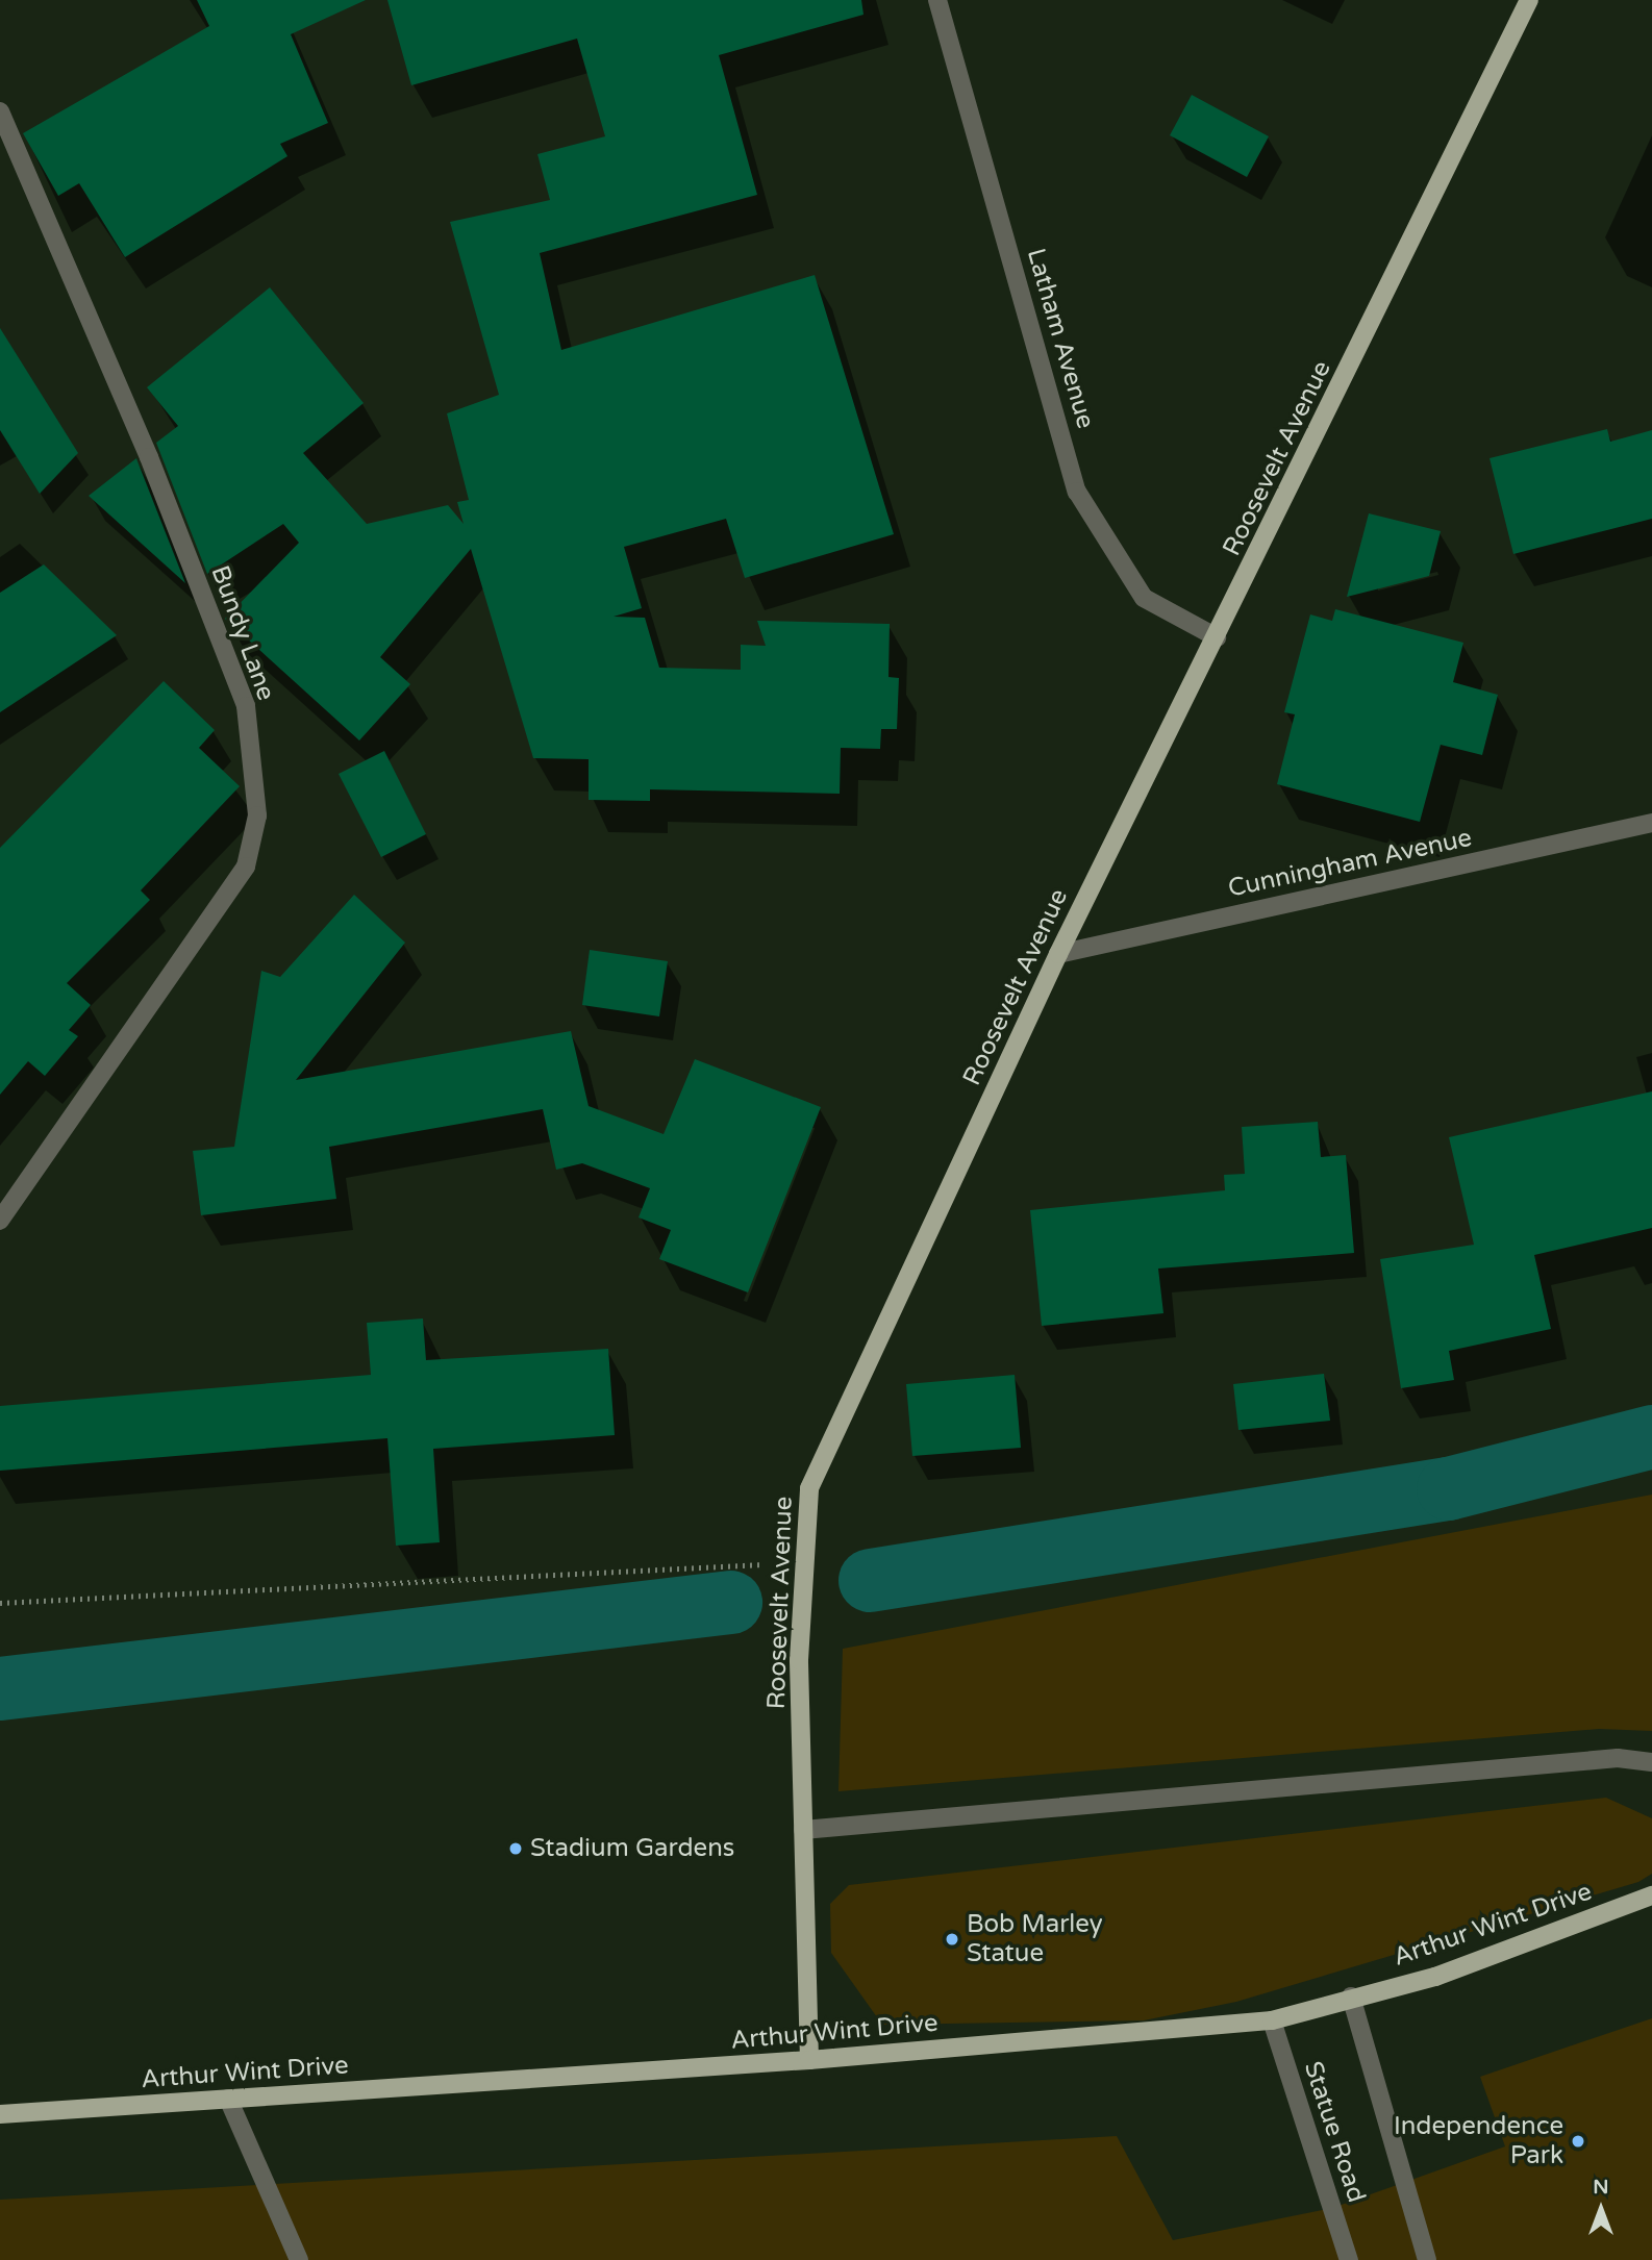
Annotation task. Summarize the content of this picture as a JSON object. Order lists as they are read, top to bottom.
{
  "streets": {
    "main road": ["Roosevelt Avenue", "Arthur Wint Drive"],
    "street": [
      "Latham Avenue",
      "Bundy Lane",
      "Cunningham Avenue",
      "Statue Road"
    ]
  },
  "crossings": [
    ["Latham Avenue", "Roosevelt Avenue"],
    ["Roosevelt Avenue", "Cunningham Avenue"],
    ["Roosevelt Avenue", "Arthur Wint Drive"],
    ["Arthur Wint Drive", "Statue Road"]
  ],
  "places": ["Stadium Gardens", "Bob Marley Statue", "Independence Park"],
  "north": "top"
}
